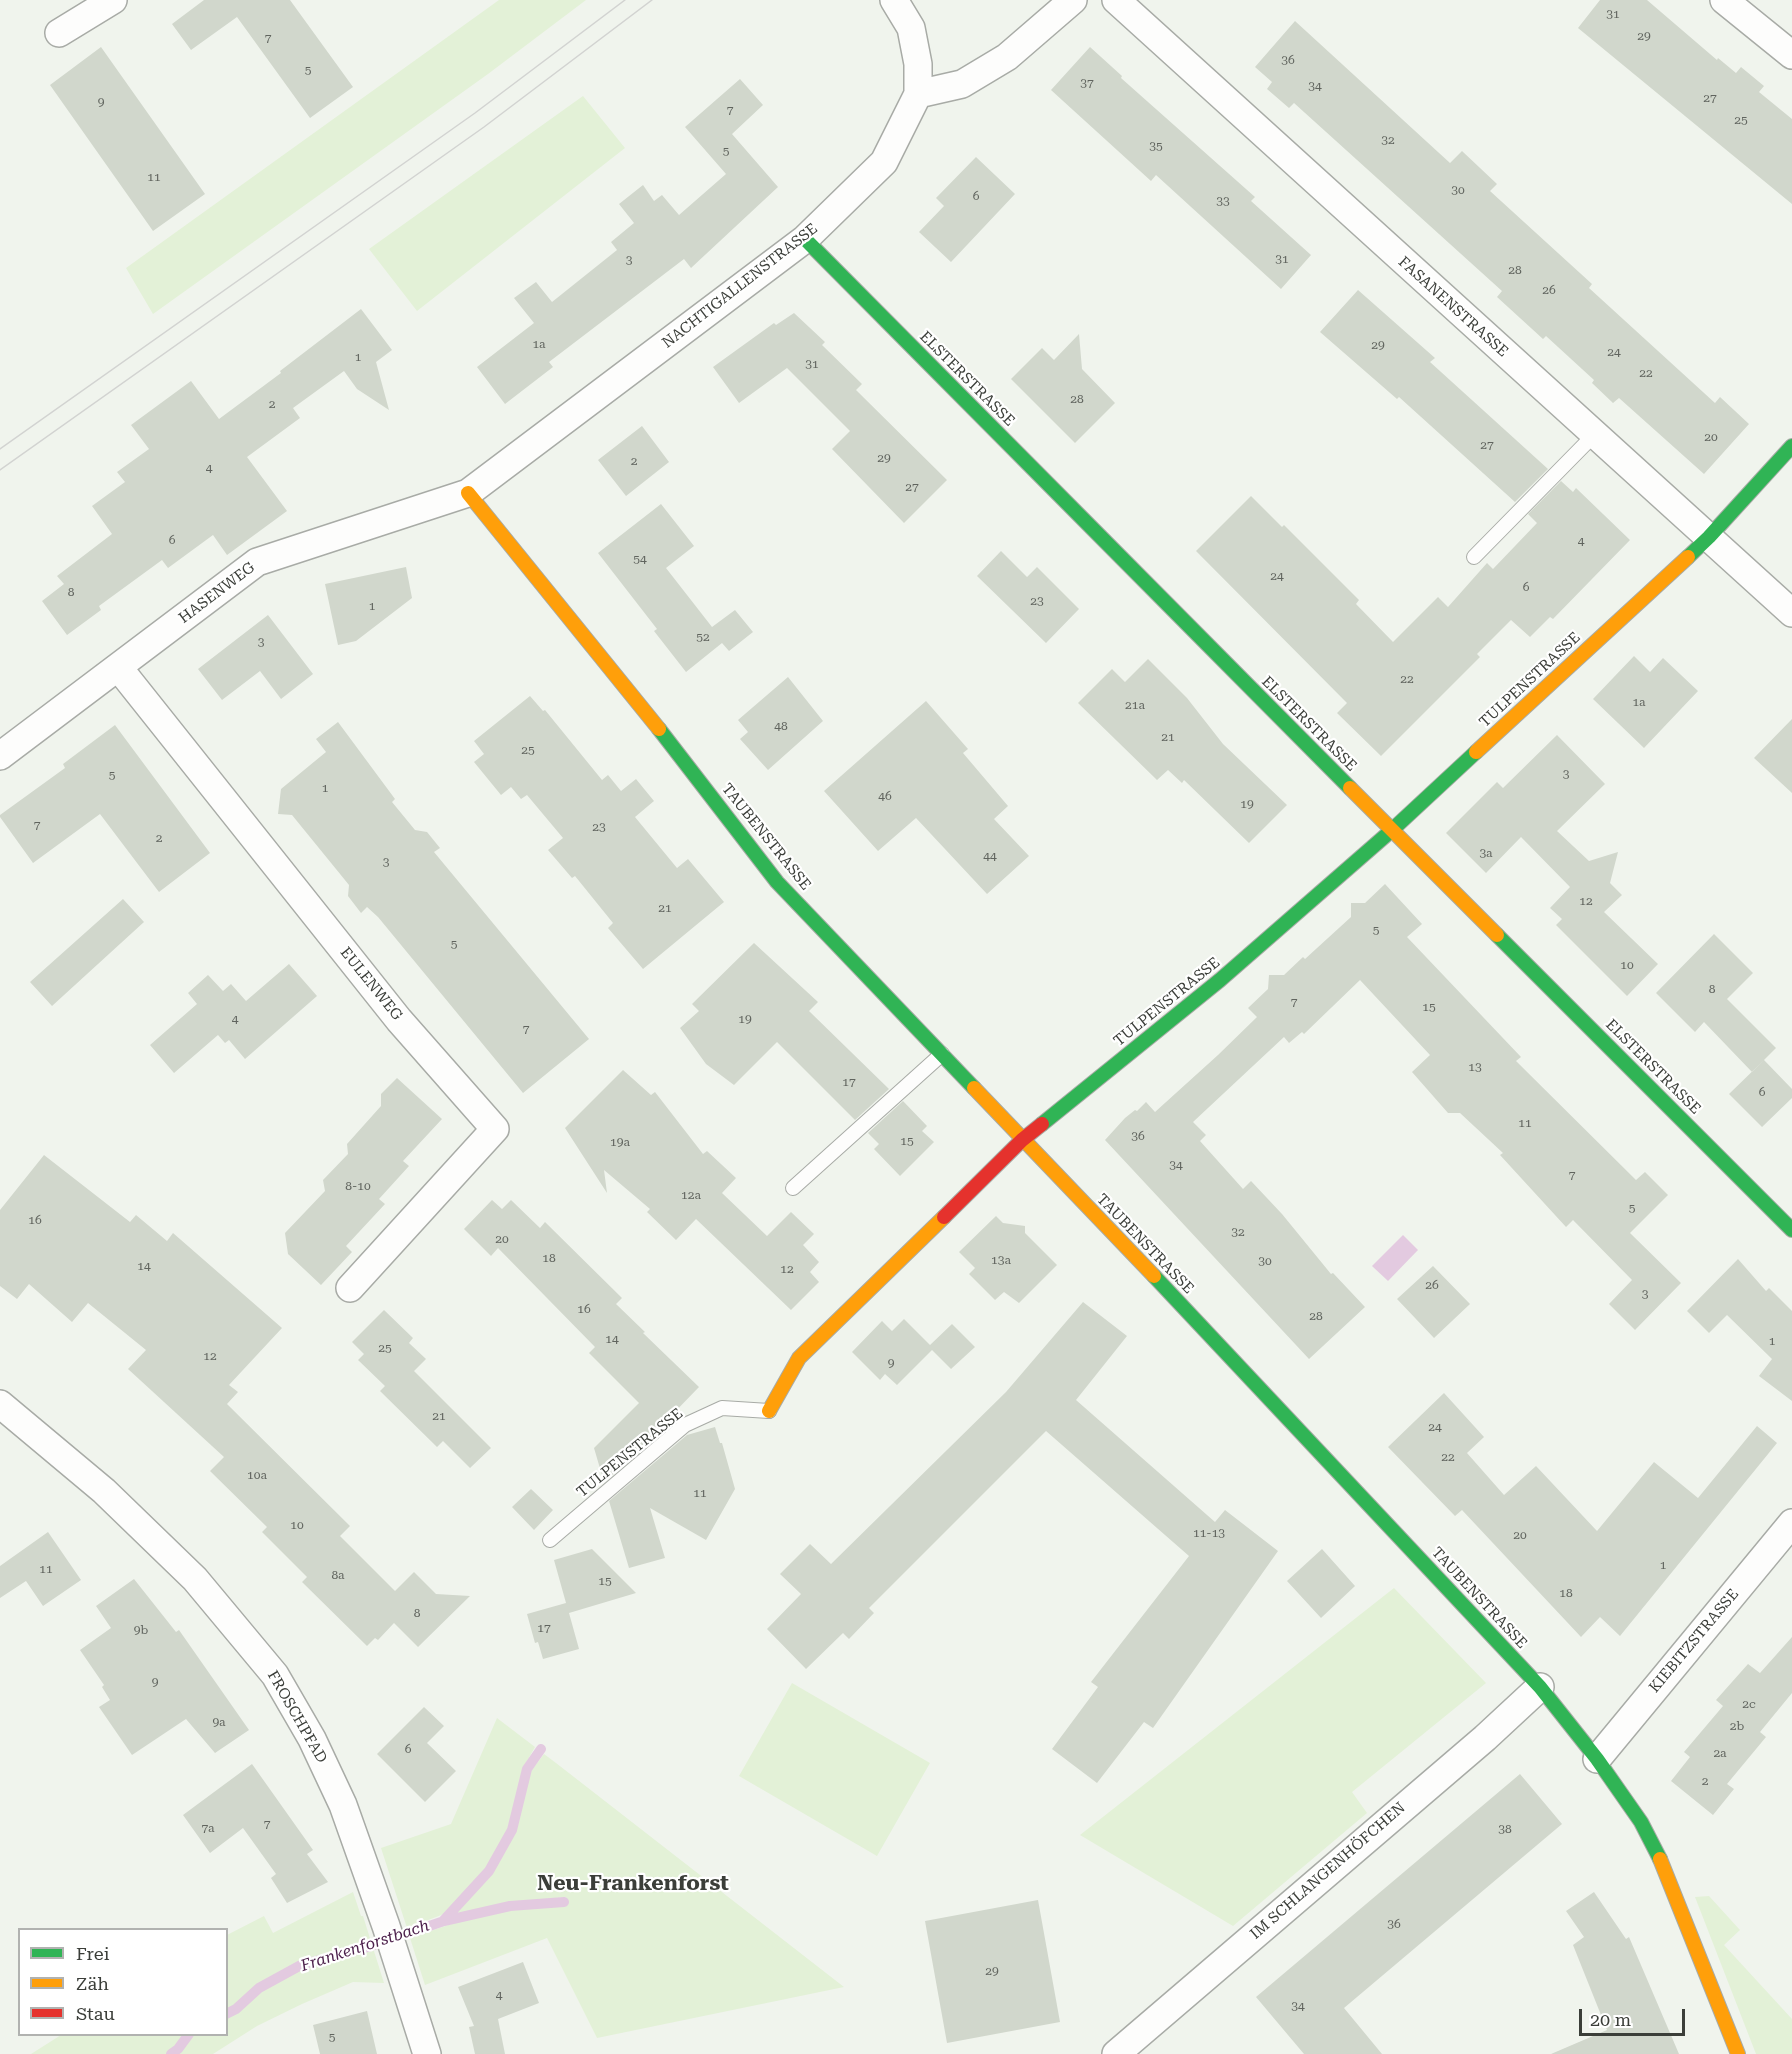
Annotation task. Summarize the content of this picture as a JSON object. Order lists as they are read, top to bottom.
{
  "streets": {
    "street": [
      "NACHTIGALLENSTRASSE",
      "FASANENSTRASSE",
      "ELSTERSTRASSE",
      "HASENWEG",
      "TULPENSTRASSE",
      "TAUBENSTRASSE",
      "EULENWEG",
      "KIEBITZSTRASSE",
      "FROSCHPFAD",
      "IM SCHLANGENHÖFCHEN"
    ]
  },
  "crossings": [
    ["NACHTIGALLENSTRASSE", "ELSTERSTRASSE"],
    ["NACHTIGALLENSTRASSE", "HASENWEG"],
    ["NACHTIGALLENSTRASSE", "TAUBENSTRASSE"],
    ["FASANENSTRASSE", "TULPENSTRASSE"],
    ["ELSTERSTRASSE", "TULPENSTRASSE"],
    ["HASENWEG", "TAUBENSTRASSE"],
    ["HASENWEG", "EULENWEG"],
    ["TULPENSTRASSE", "TAUBENSTRASSE"],
    ["TAUBENSTRASSE", "KIEBITZSTRASSE"],
    ["TAUBENSTRASSE", "IM SCHLANGENHÖFCHEN"]
  ],
  "districts": ["Neu-Frankenforst"],
  "water": ["Frankenforstbach"],
  "house_numbers": [
    "31",
    "29",
    "7",
    "36",
    "5",
    "37",
    "34",
    "27",
    "9",
    "7",
    "25",
    "32",
    "35",
    "5",
    "11",
    "30",
    "6",
    "33",
    "31",
    "3",
    "28",
    "26",
    "1a",
    "29",
    "24",
    "1",
    "31",
    "22",
    "28",
    "2",
    "20",
    "27",
    "29",
    "2",
    "4",
    "27",
    "6",
    "4",
    "54",
    "24",
    "6",
    "8",
    "23",
    "1",
    "52",
    "3",
    "22",
    "1a",
    "21a",
    "48",
    "21",
    "25",
    "3",
    "5",
    "1",
    "46",
    "19",
    "7",
    "23",
    "2",
    "3a",
    "44",
    "3",
    "12",
    "21",
    "5",
    "5",
    "10",
    "8",
    "7",
    "15",
    "4",
    "19",
    "7",
    "13",
    "17",
    "6",
    "11",
    "36",
    "15",
    "19a",
    "34",
    "7",
    "8-10",
    "12a",
    "5",
    "16",
    "32",
    "20",
    "18",
    "13a",
    "30",
    "14",
    "12",
    "26",
    "3",
    "16",
    "28",
    "14",
    "1",
    "25",
    "12",
    "9",
    "21",
    "24",
    "22",
    "10a",
    "11",
    "10",
    "11-13",
    "20",
    "1",
    "11",
    "8a",
    "15",
    "18",
    "8",
    "17",
    "9b",
    "9",
    "2c",
    "9a",
    "2b",
    "6",
    "2a",
    "2",
    "7",
    "7a",
    "38",
    "36",
    "29",
    "4",
    "34",
    "5"
  ],
  "legend": ["Frei", "Zäh", "Stau"],
  "scale_bar": "20 m"
}
